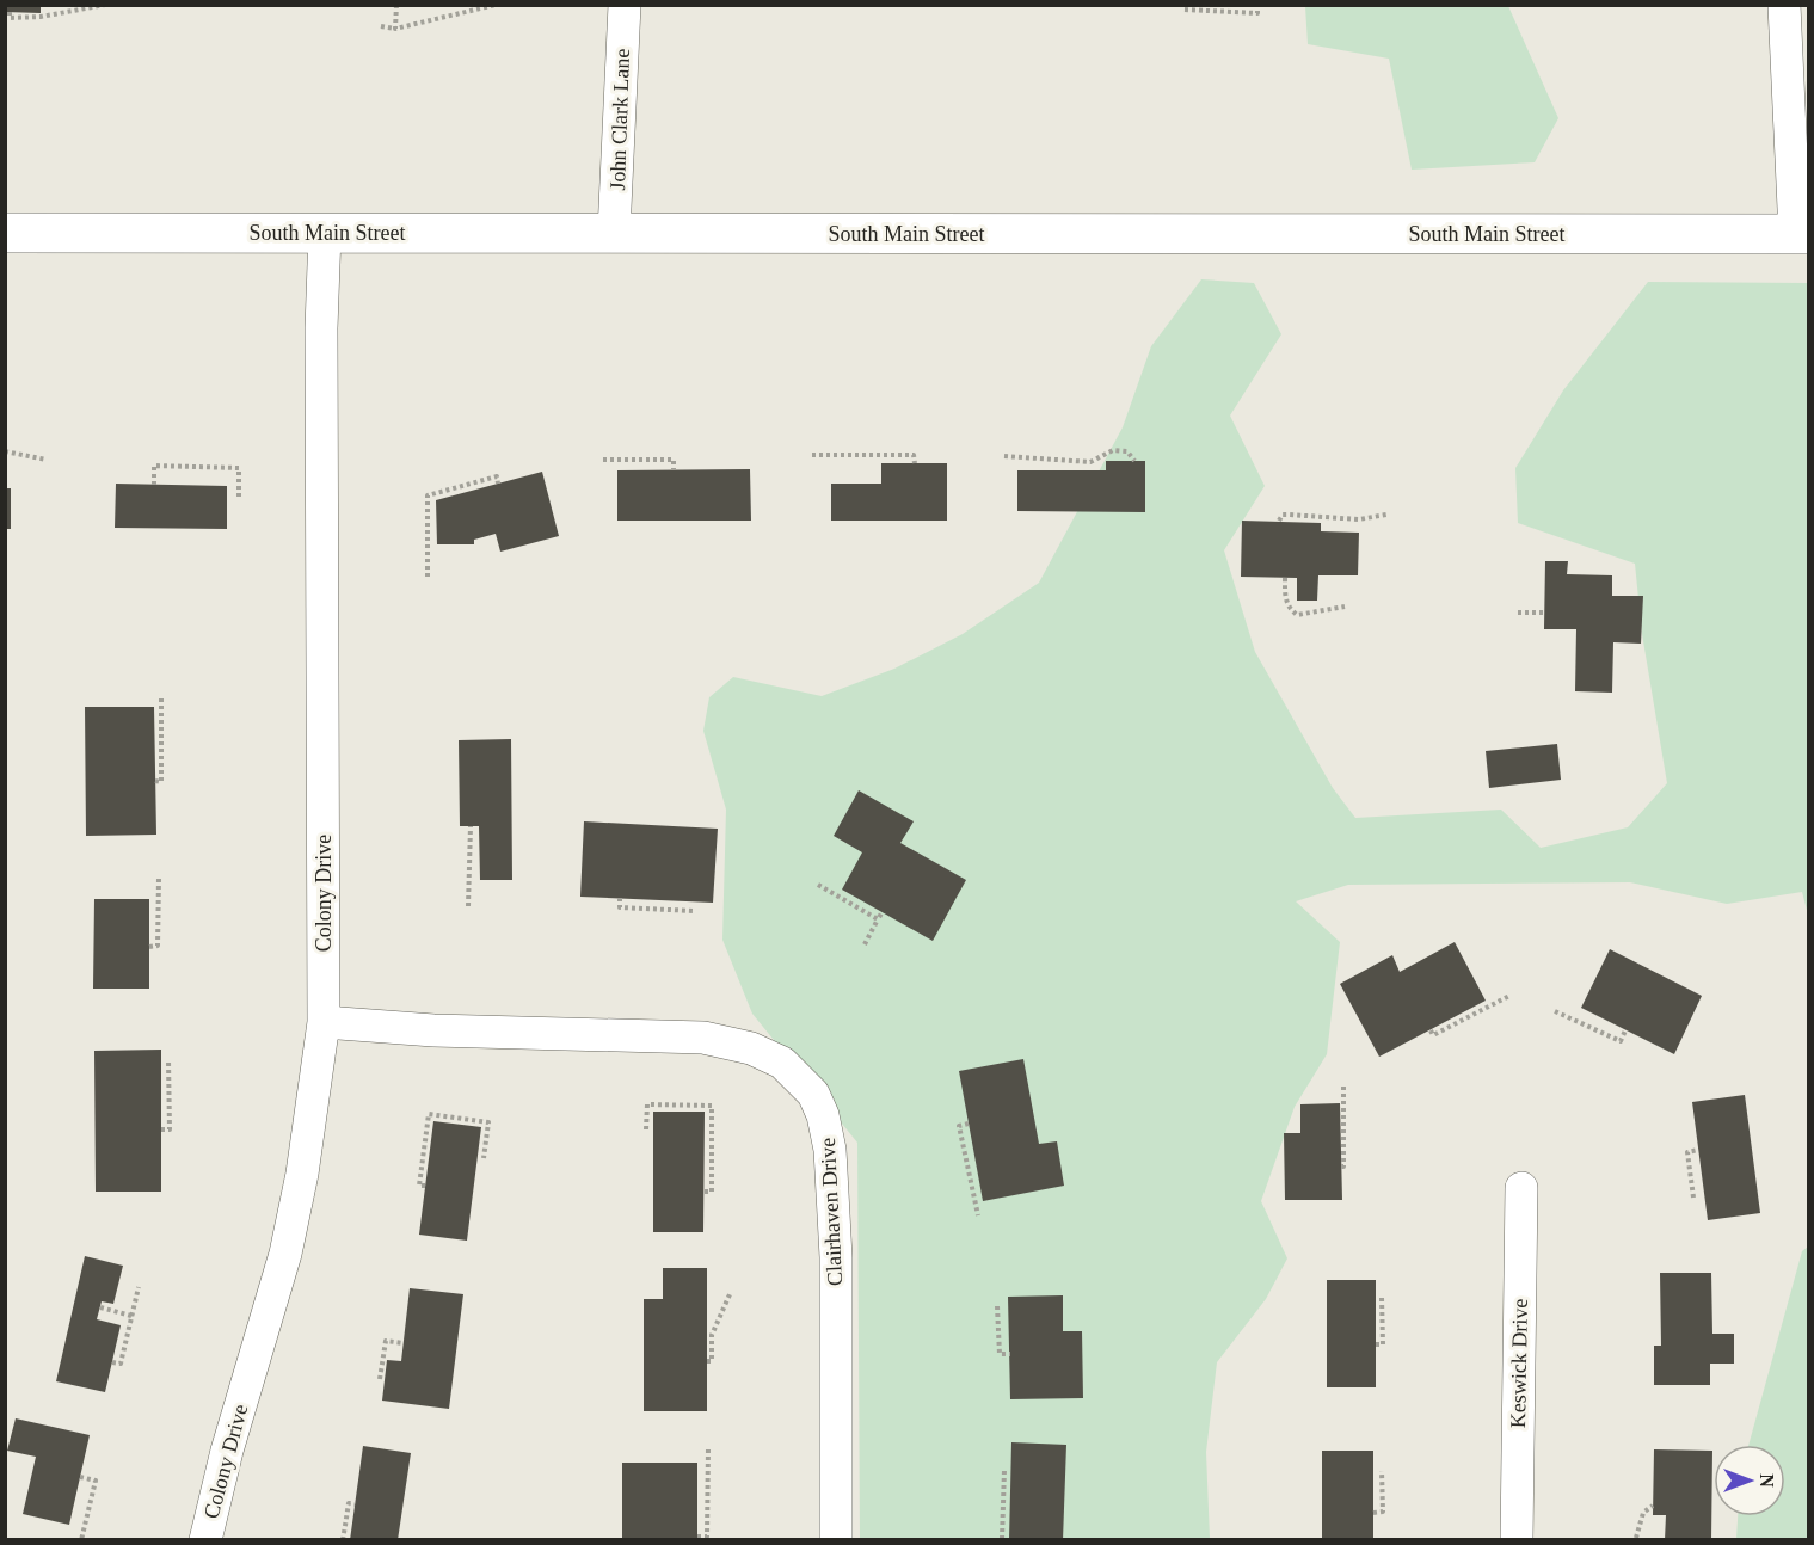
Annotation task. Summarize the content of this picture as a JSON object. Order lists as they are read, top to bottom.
{
  "streets": {
    "main road": ["South Main Street"],
    "street": [
      "John Clark Lane",
      "Colony Drive",
      "Clairhaven Drive",
      "Keswick Drive"
    ]
  },
  "crossings": [
    ["John Clark Lane", "South Main Street"],
    ["South Main Street", "Colony Drive"],
    ["Colony Drive", "Clairhaven Drive"]
  ],
  "north": "right"
}
